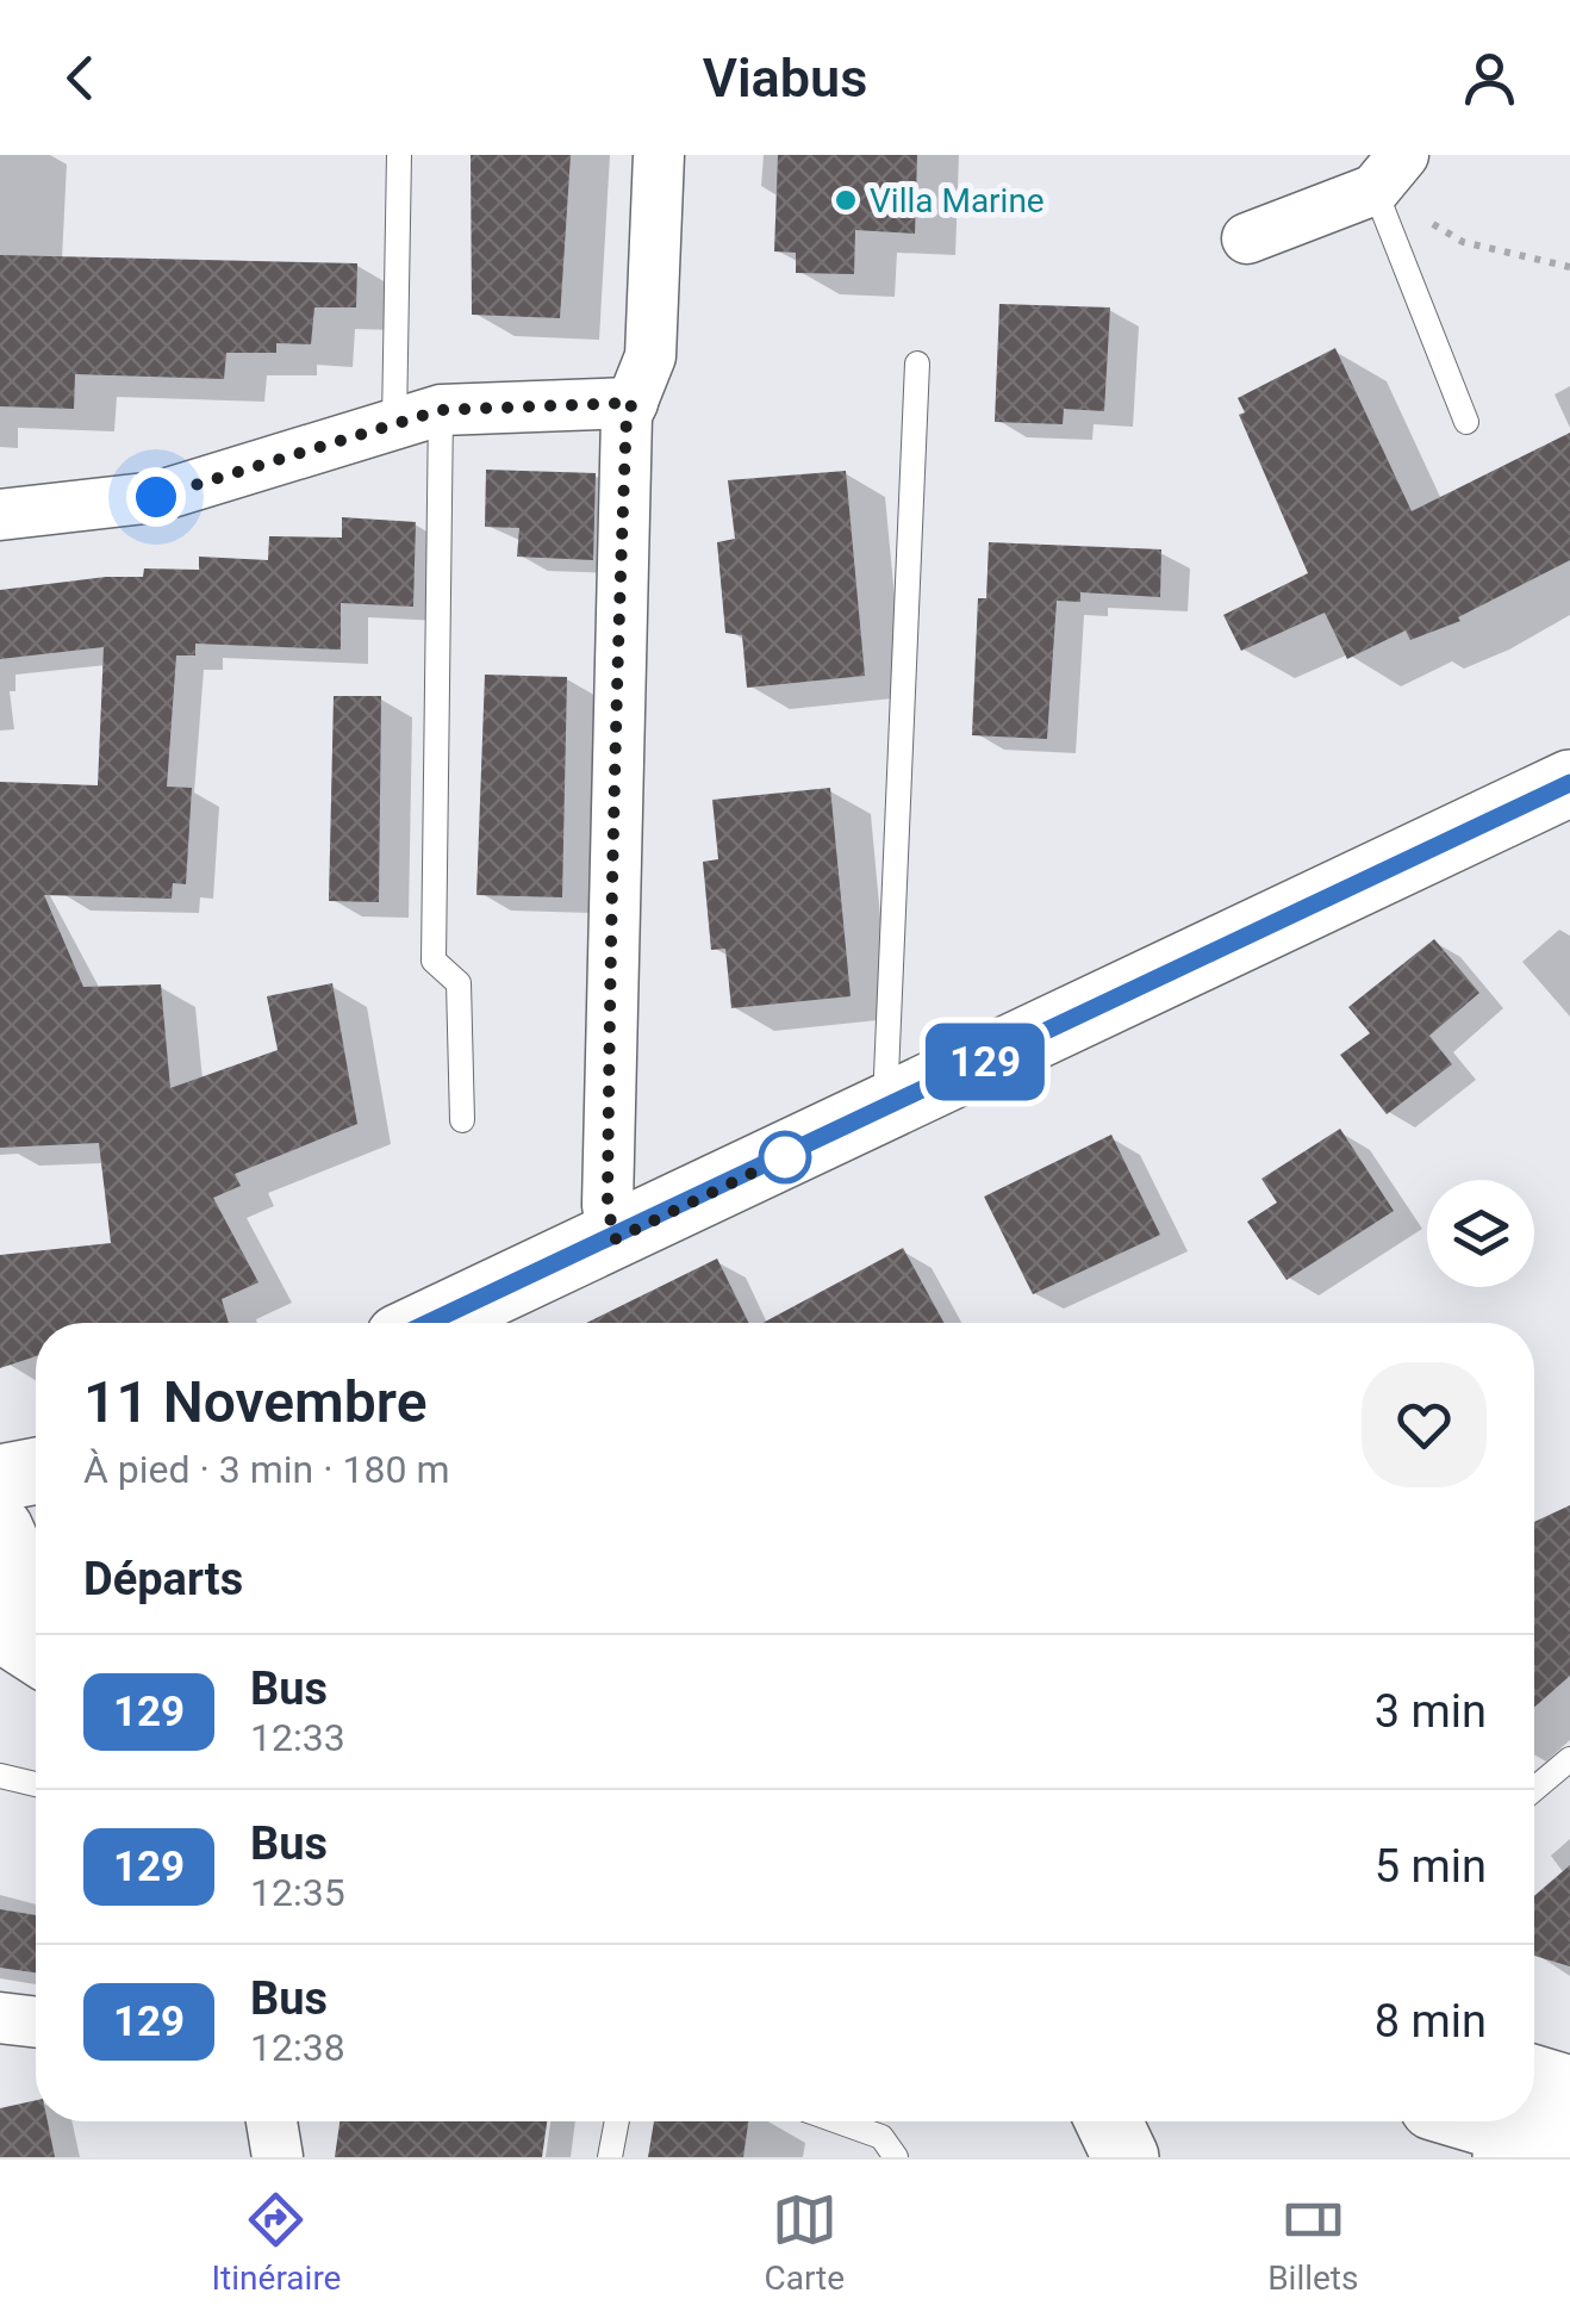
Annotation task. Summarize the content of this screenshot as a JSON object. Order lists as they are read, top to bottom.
{
  "places": ["Villa Marine"],
  "lines": ["bus line 129"],
  "page": {
    "header": "Viabus",
    "on_map": "129",
    "heading": [
      ["11 Novembre", "À pied · 3 min · 180 m"],
      "Départs"
    ],
    "list": [
      {
        "mark": "129",
        "name": "Bus",
        "note": "12:33",
        "value": "3 min"
      },
      {
        "mark": "129",
        "name": "Bus",
        "note": "12:35",
        "value": "5 min"
      },
      {
        "mark": "129",
        "name": "Bus",
        "note": "12:38",
        "value": "8 min"
      }
    ],
    "tabs": ["Itinéraire", "Carte", "Billets"]
  }
}
